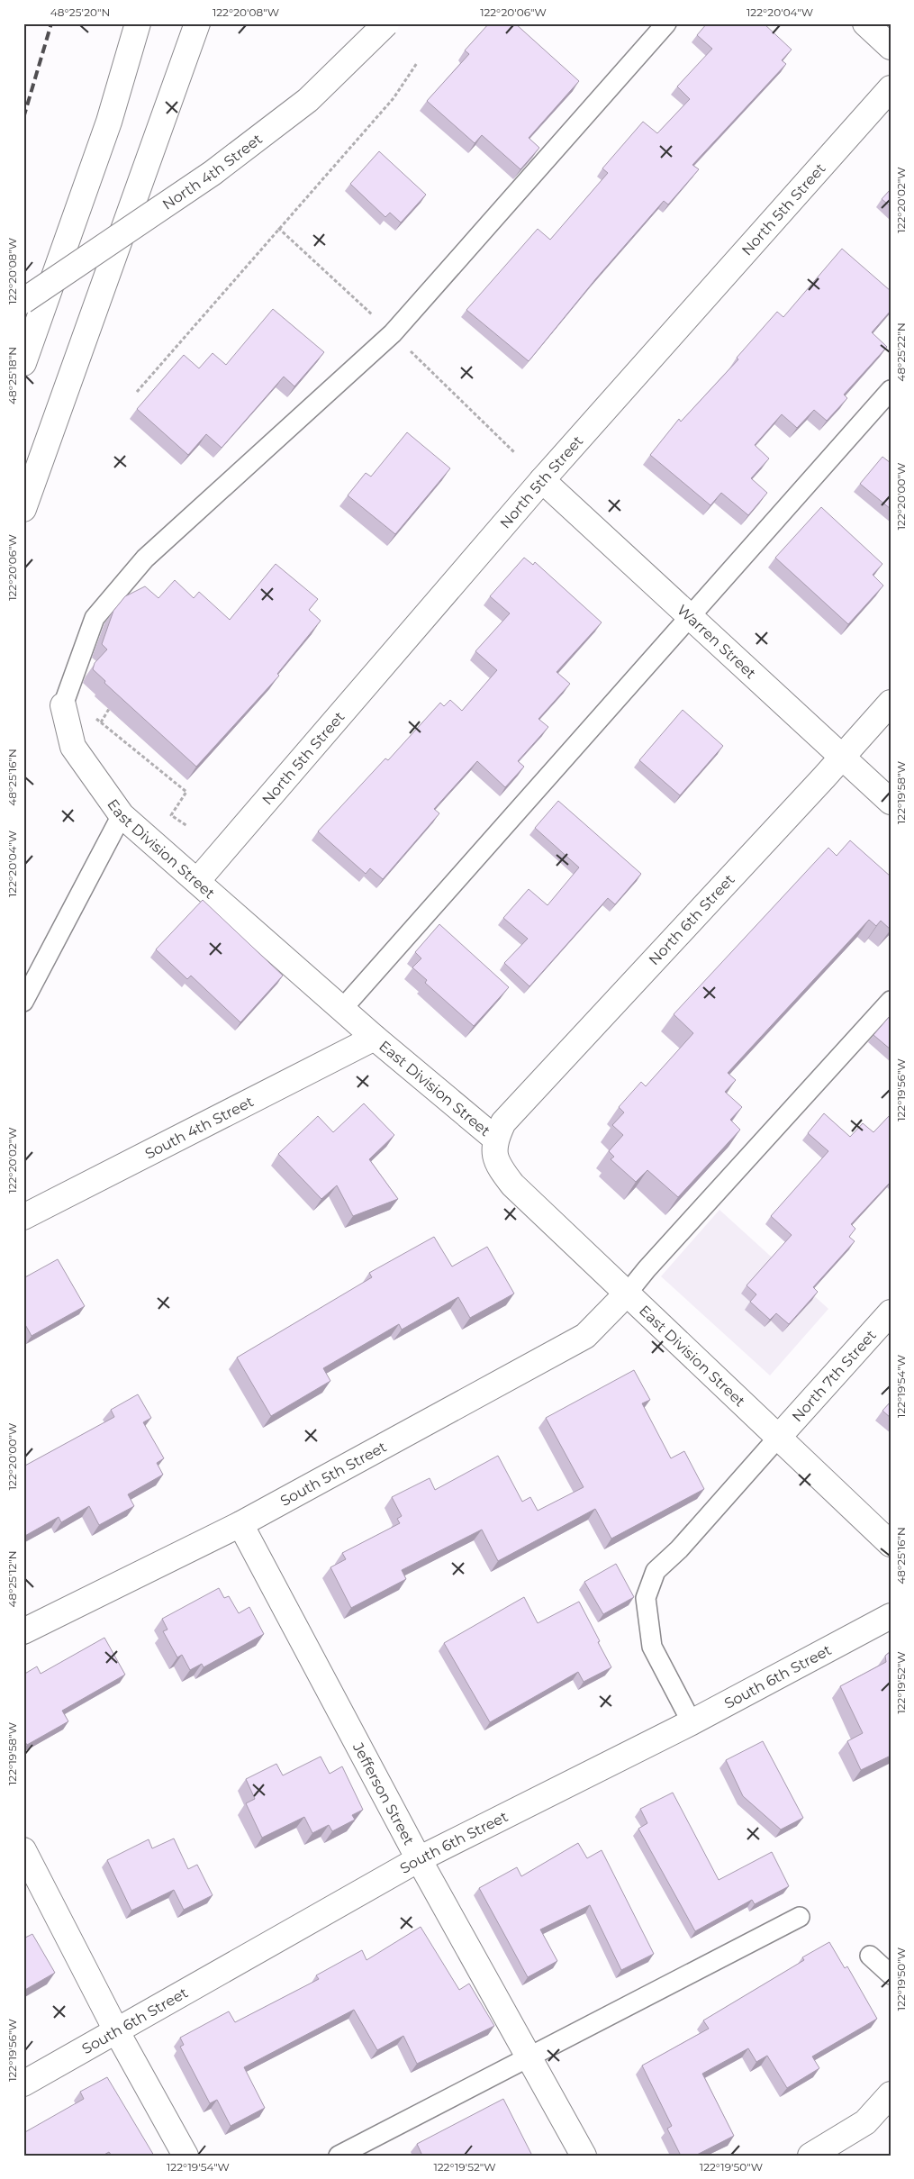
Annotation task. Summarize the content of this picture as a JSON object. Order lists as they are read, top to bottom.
{
  "streets": {
    "main road": [
      "North 4th Street",
      "North 5th Street",
      "Warren Street",
      "East Division Street",
      "North 6th Street",
      "South 4th Street",
      "North 7th Street",
      "South 5th Street",
      "South 6th Street",
      "Jefferson Street"
    ]
  },
  "crossings": [
    ["North 5th Street", "Warren Street"],
    ["North 5th Street", "East Division Street"],
    ["Warren Street", "North 6th Street"],
    ["East Division Street", "North 6th Street"],
    ["East Division Street", "South 4th Street"],
    ["East Division Street", "North 7th Street"],
    ["East Division Street", "South 5th Street"],
    ["South 5th Street", "Jefferson Street"],
    ["South 6th Street", "Jefferson Street"]
  ],
  "coordinates": [
    "48°25'20\"N",
    "122°20'08\"W",
    "122°20'06\"W",
    "122°20'04\"W",
    "122°20'02\"W",
    "48°25'22\"N",
    "48°25'18\"N",
    "122°20'00\"W",
    "48°25'16\"N",
    "122°19'58\"W",
    "122°19'56\"W",
    "122°19'54\"W",
    "48°25'12\"N",
    "122°19'52\"W",
    "122°19'50\"W"
  ]
}
